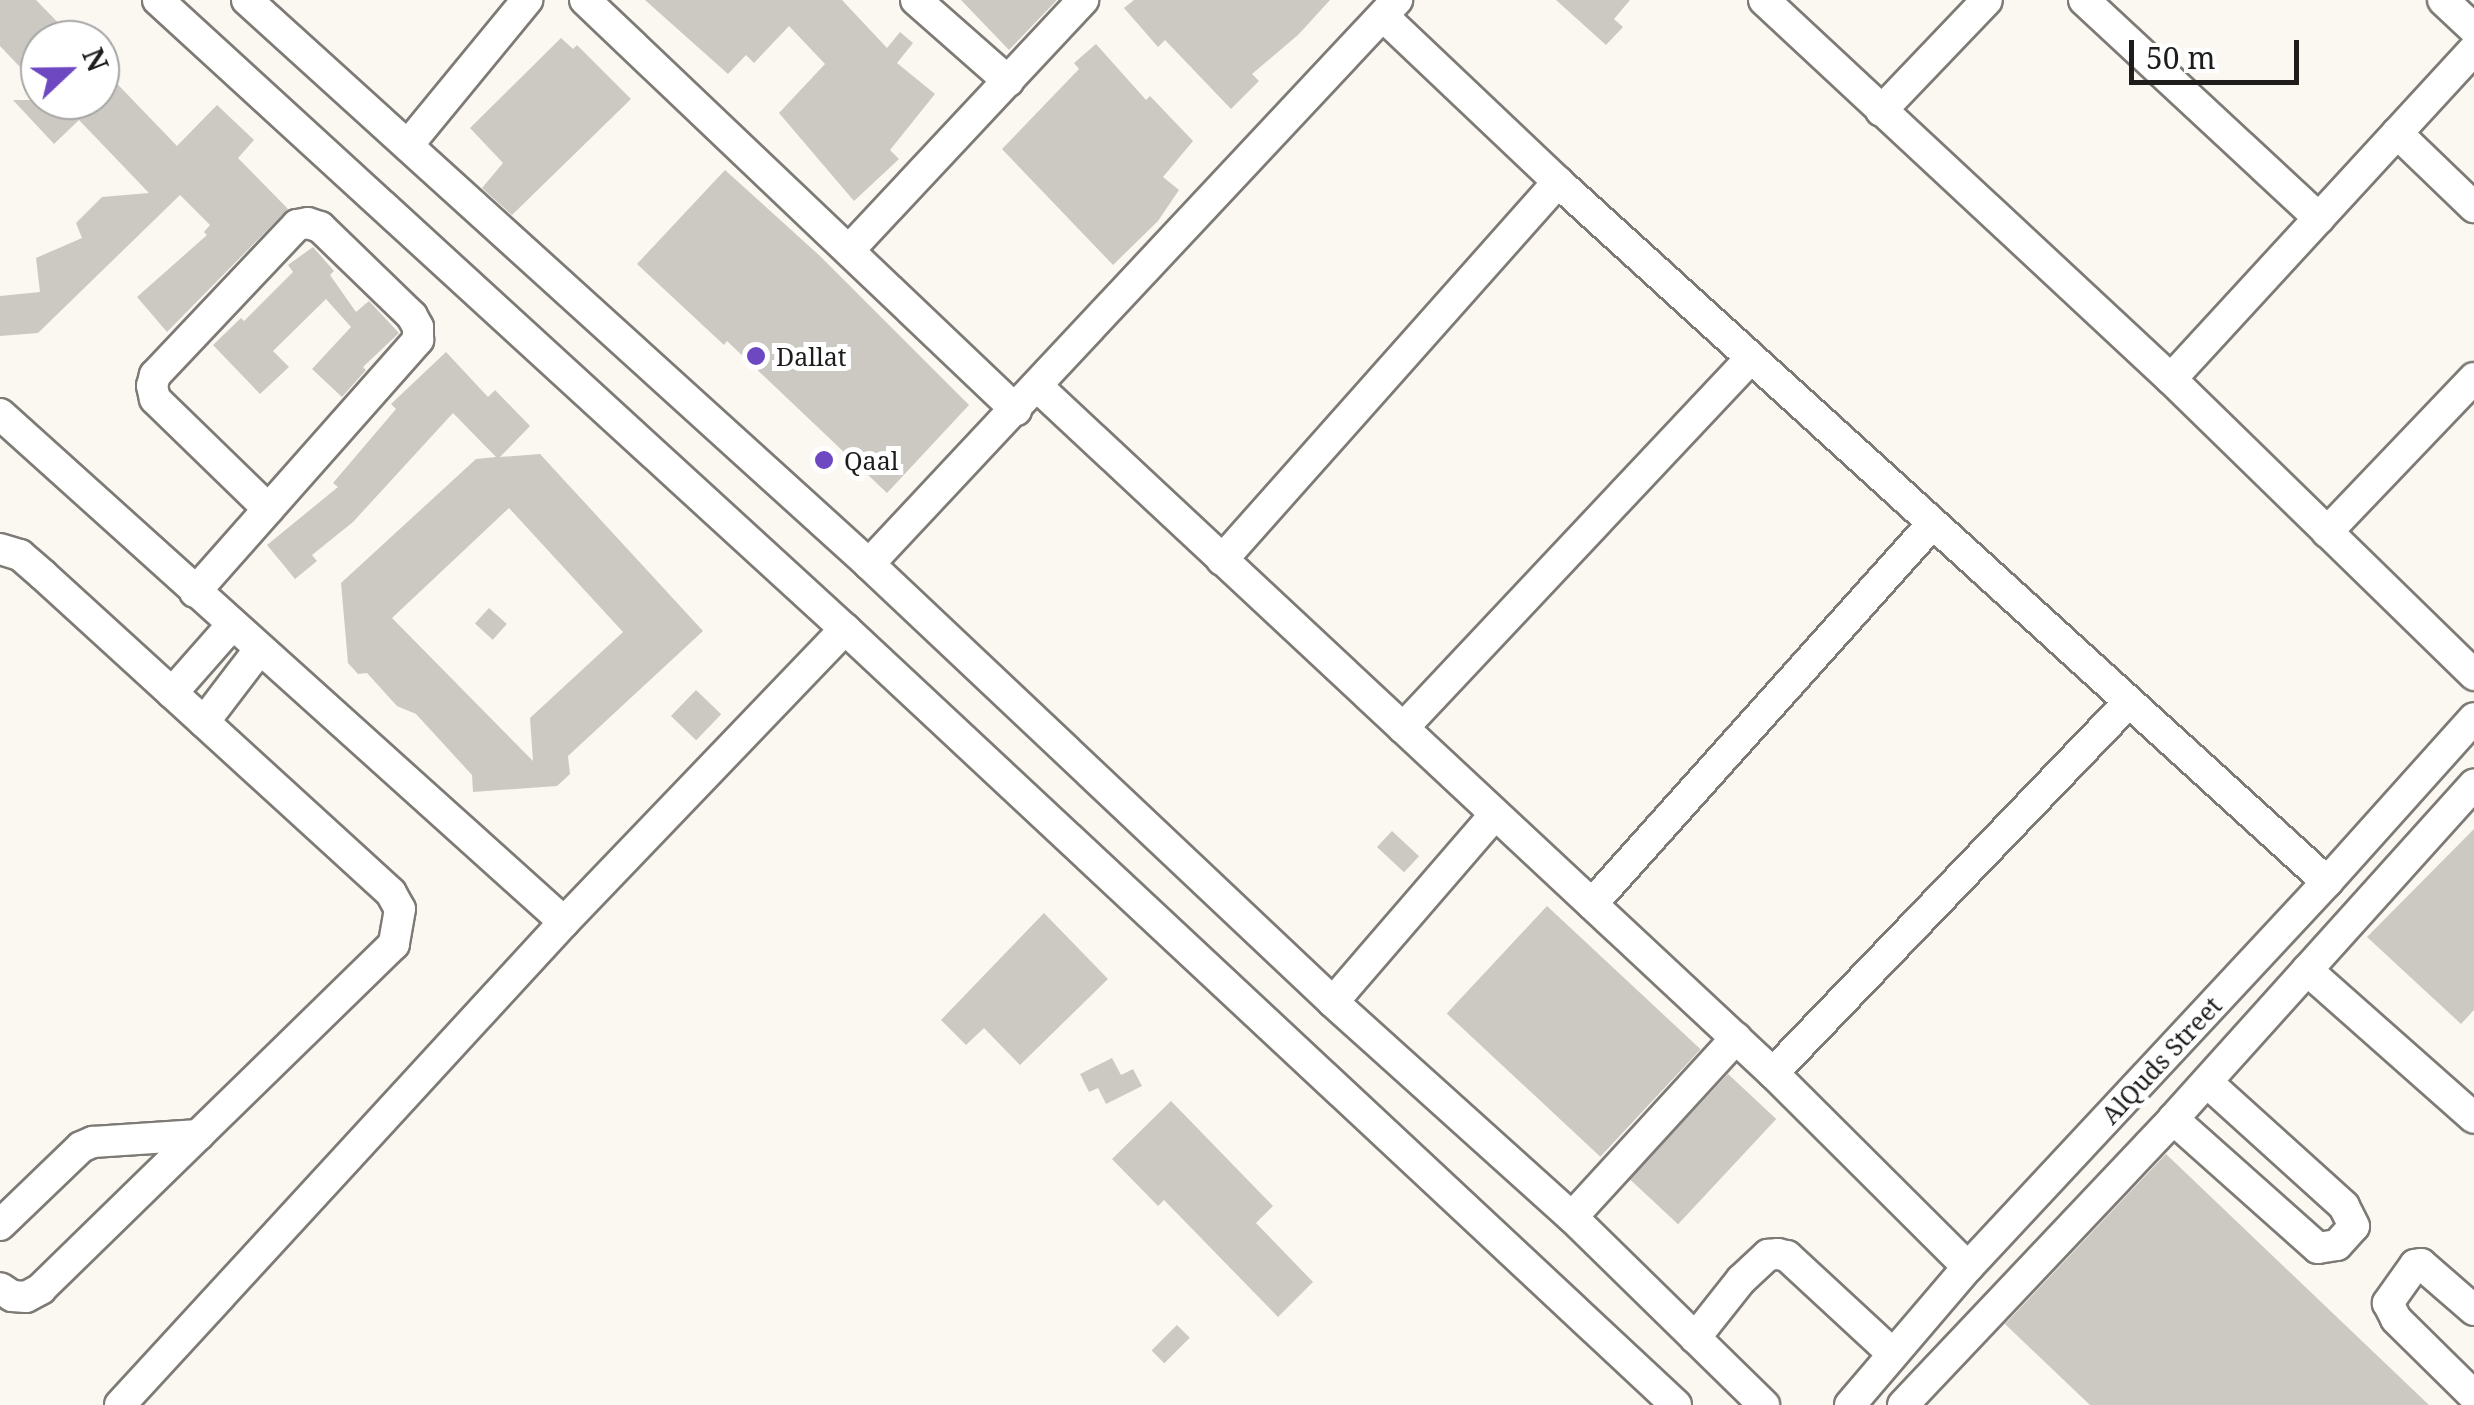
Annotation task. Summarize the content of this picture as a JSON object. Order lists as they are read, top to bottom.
{
  "streets": {
    "street": ["AlQuds Street"]
  },
  "places": ["Dallat", "Qaal"],
  "scale_bar": "50 m",
  "north": "right"
}
